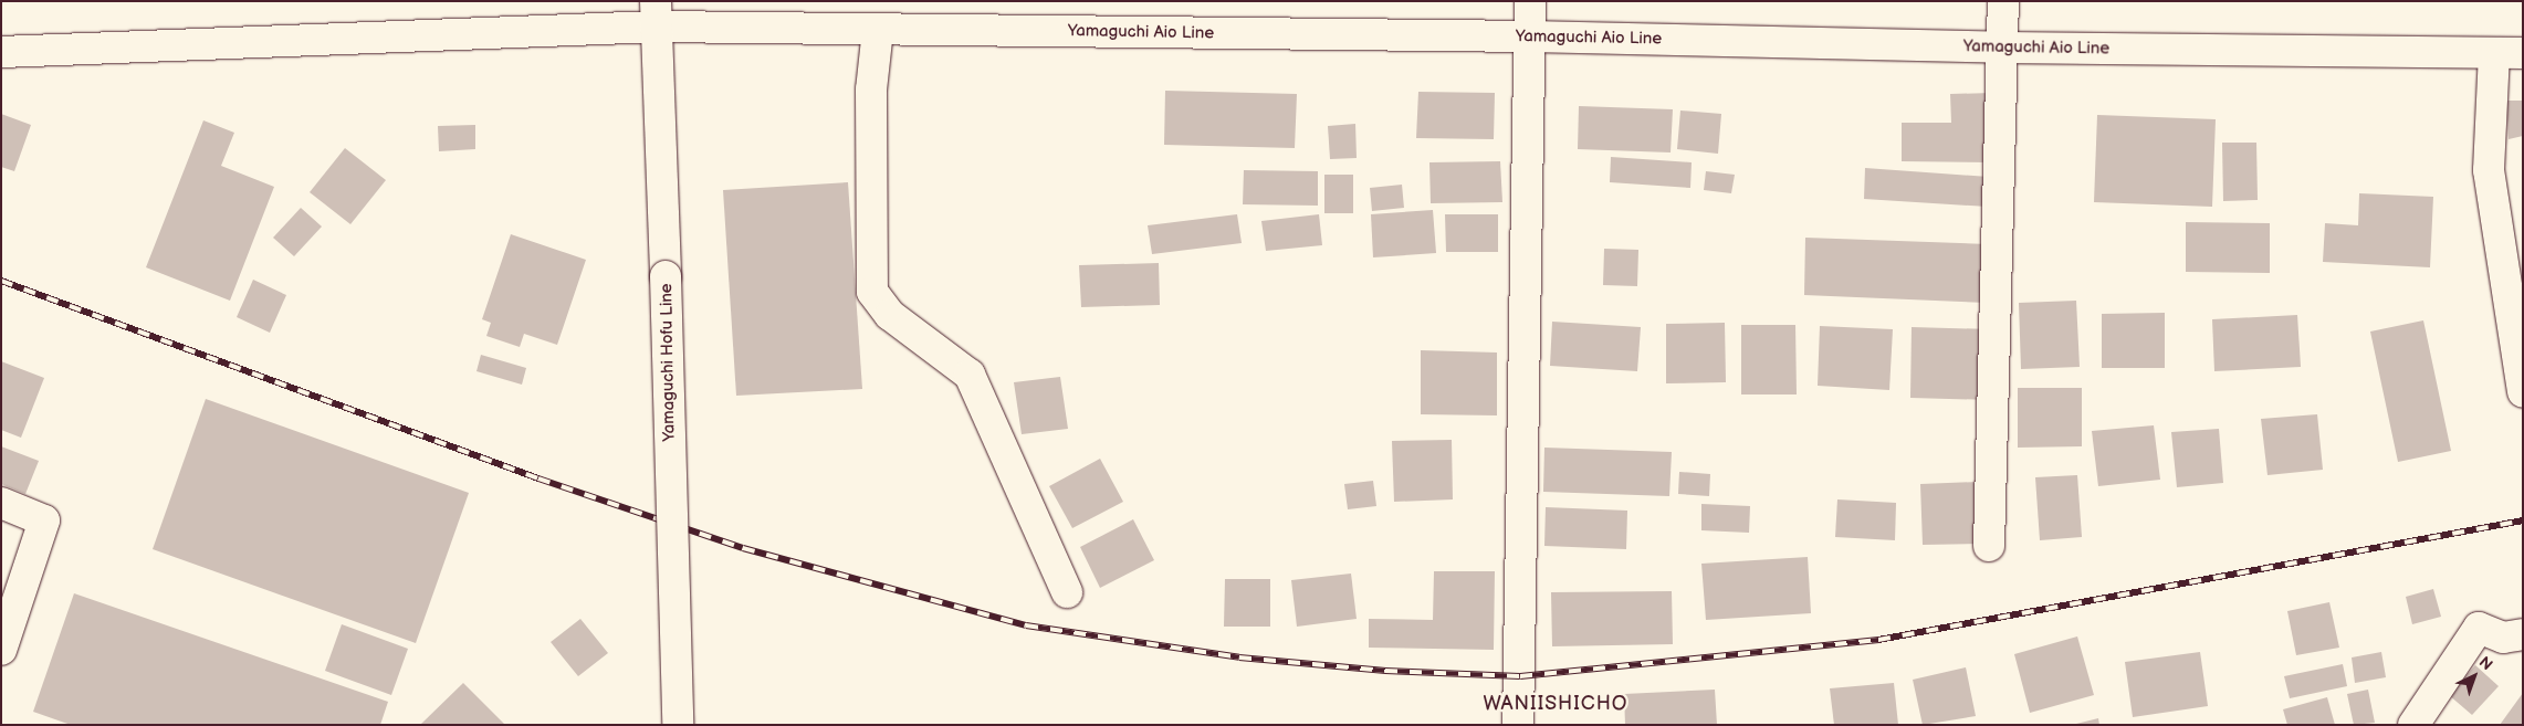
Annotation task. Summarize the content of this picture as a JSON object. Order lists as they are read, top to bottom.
{
  "streets": {
    "street": ["Yamaguchi Aio Line", "Yamaguchi Hofu Line"]
  },
  "crossings": [
    ["Yamaguchi Aio Line", "Yamaguchi Hofu Line"]
  ],
  "districts": ["WANIISHICHO"],
  "north": "top right"
}
